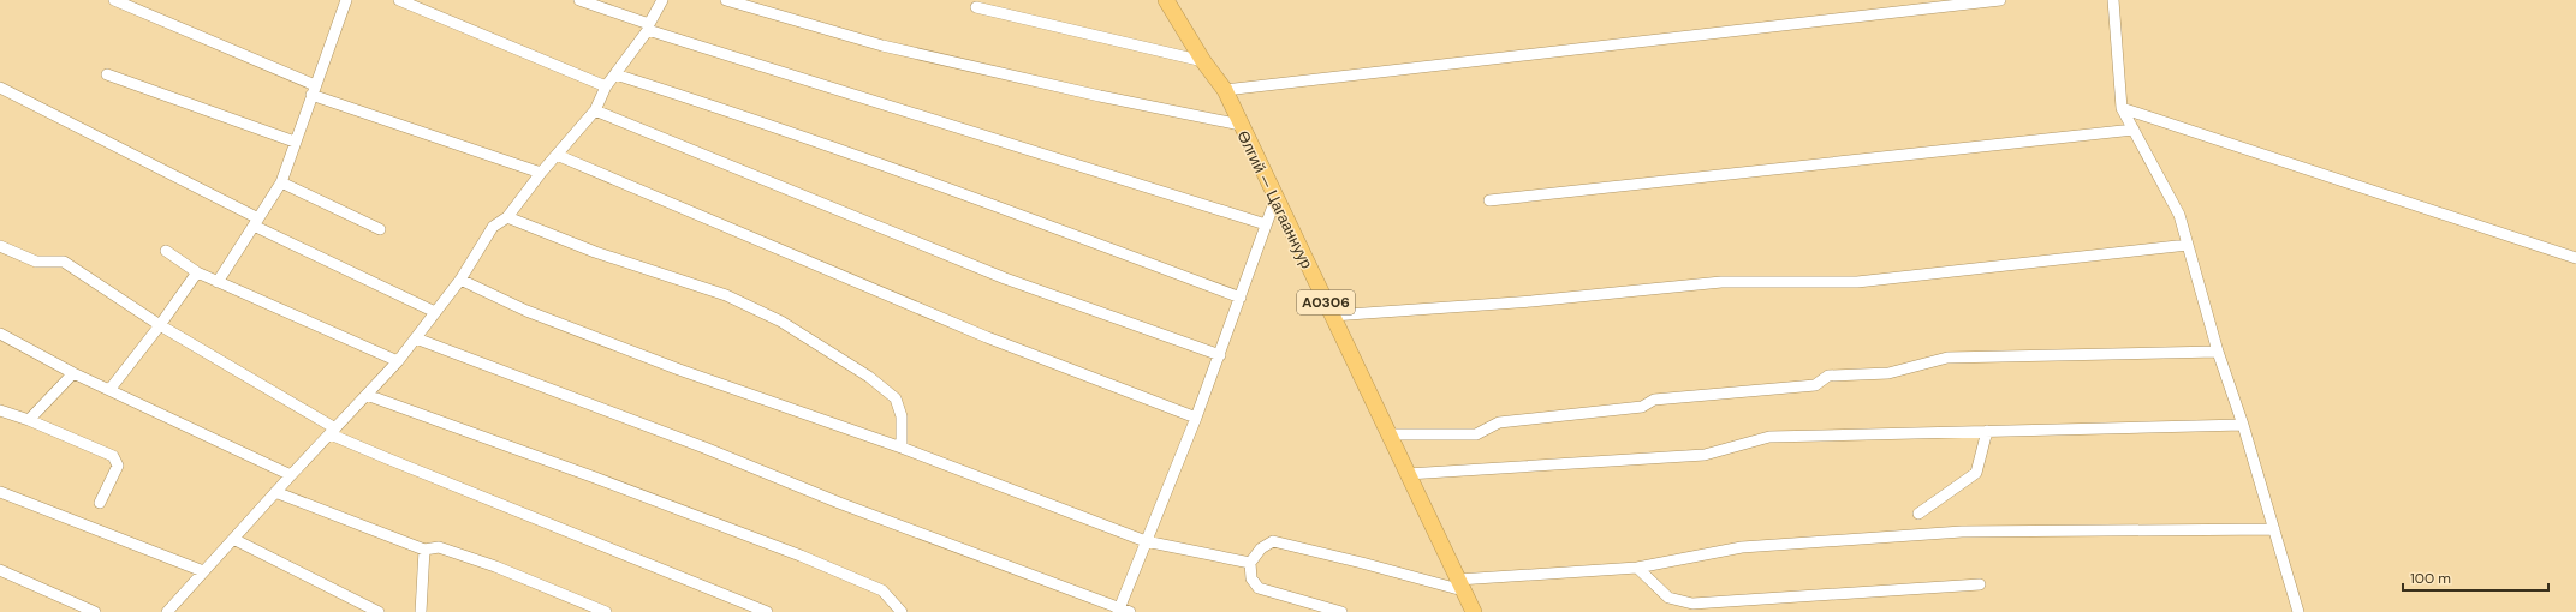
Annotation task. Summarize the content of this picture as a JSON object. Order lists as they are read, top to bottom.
{
  "streets": {
    "highway": ["Өлгий — Цагааннуур", "A0306"]
  },
  "scale_bar": "100 m"
}
